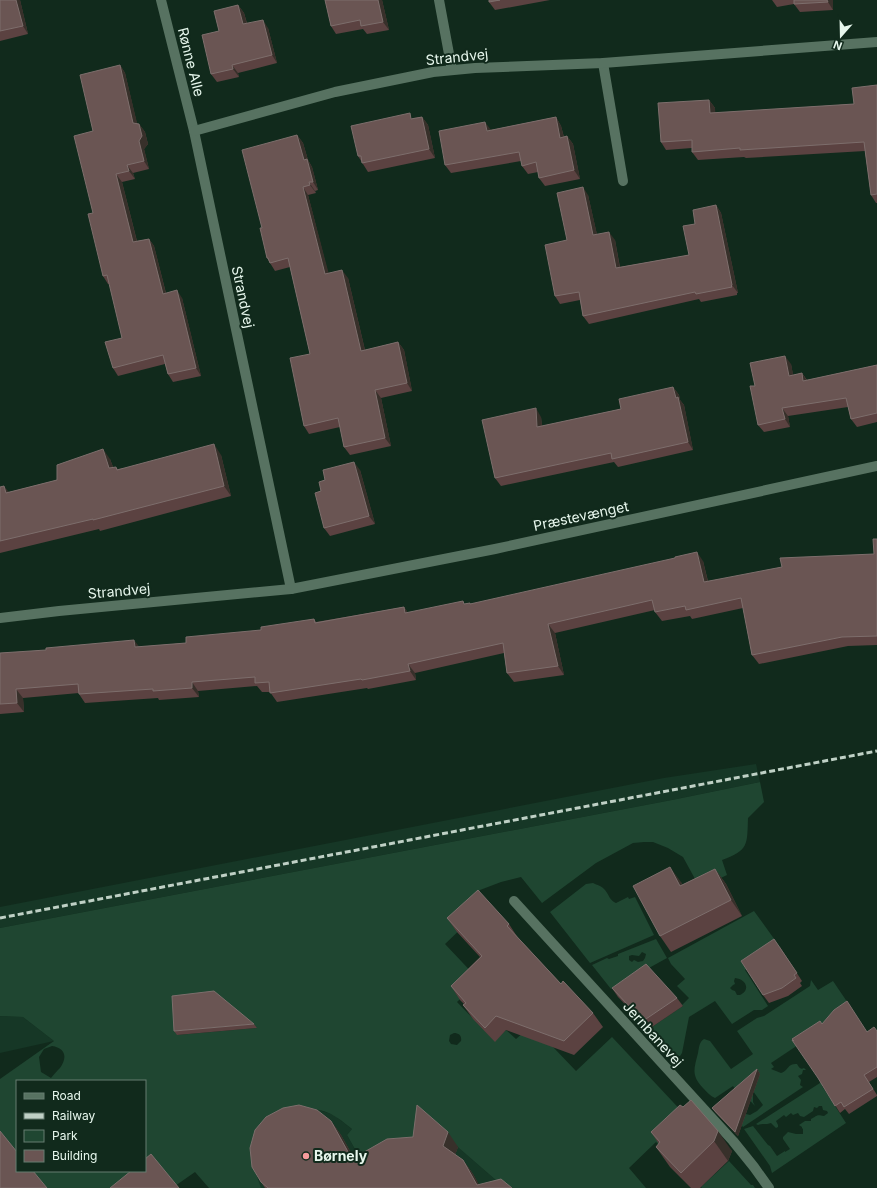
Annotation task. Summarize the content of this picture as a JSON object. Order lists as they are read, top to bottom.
{
  "streets": {
    "street": [
      "Strandvej",
      "Rønne Alle",
      "Præstevænget",
      "Jernbanevej"
    ]
  },
  "crossings": [
    ["Strandvej", "Rønne Alle"],
    ["Strandvej", "Præstevænget"]
  ],
  "places": ["Børnely"],
  "legend": [
    "Road",
    "Railway",
    "Park",
    "Building"
  ],
  "north": "bottom"
}
